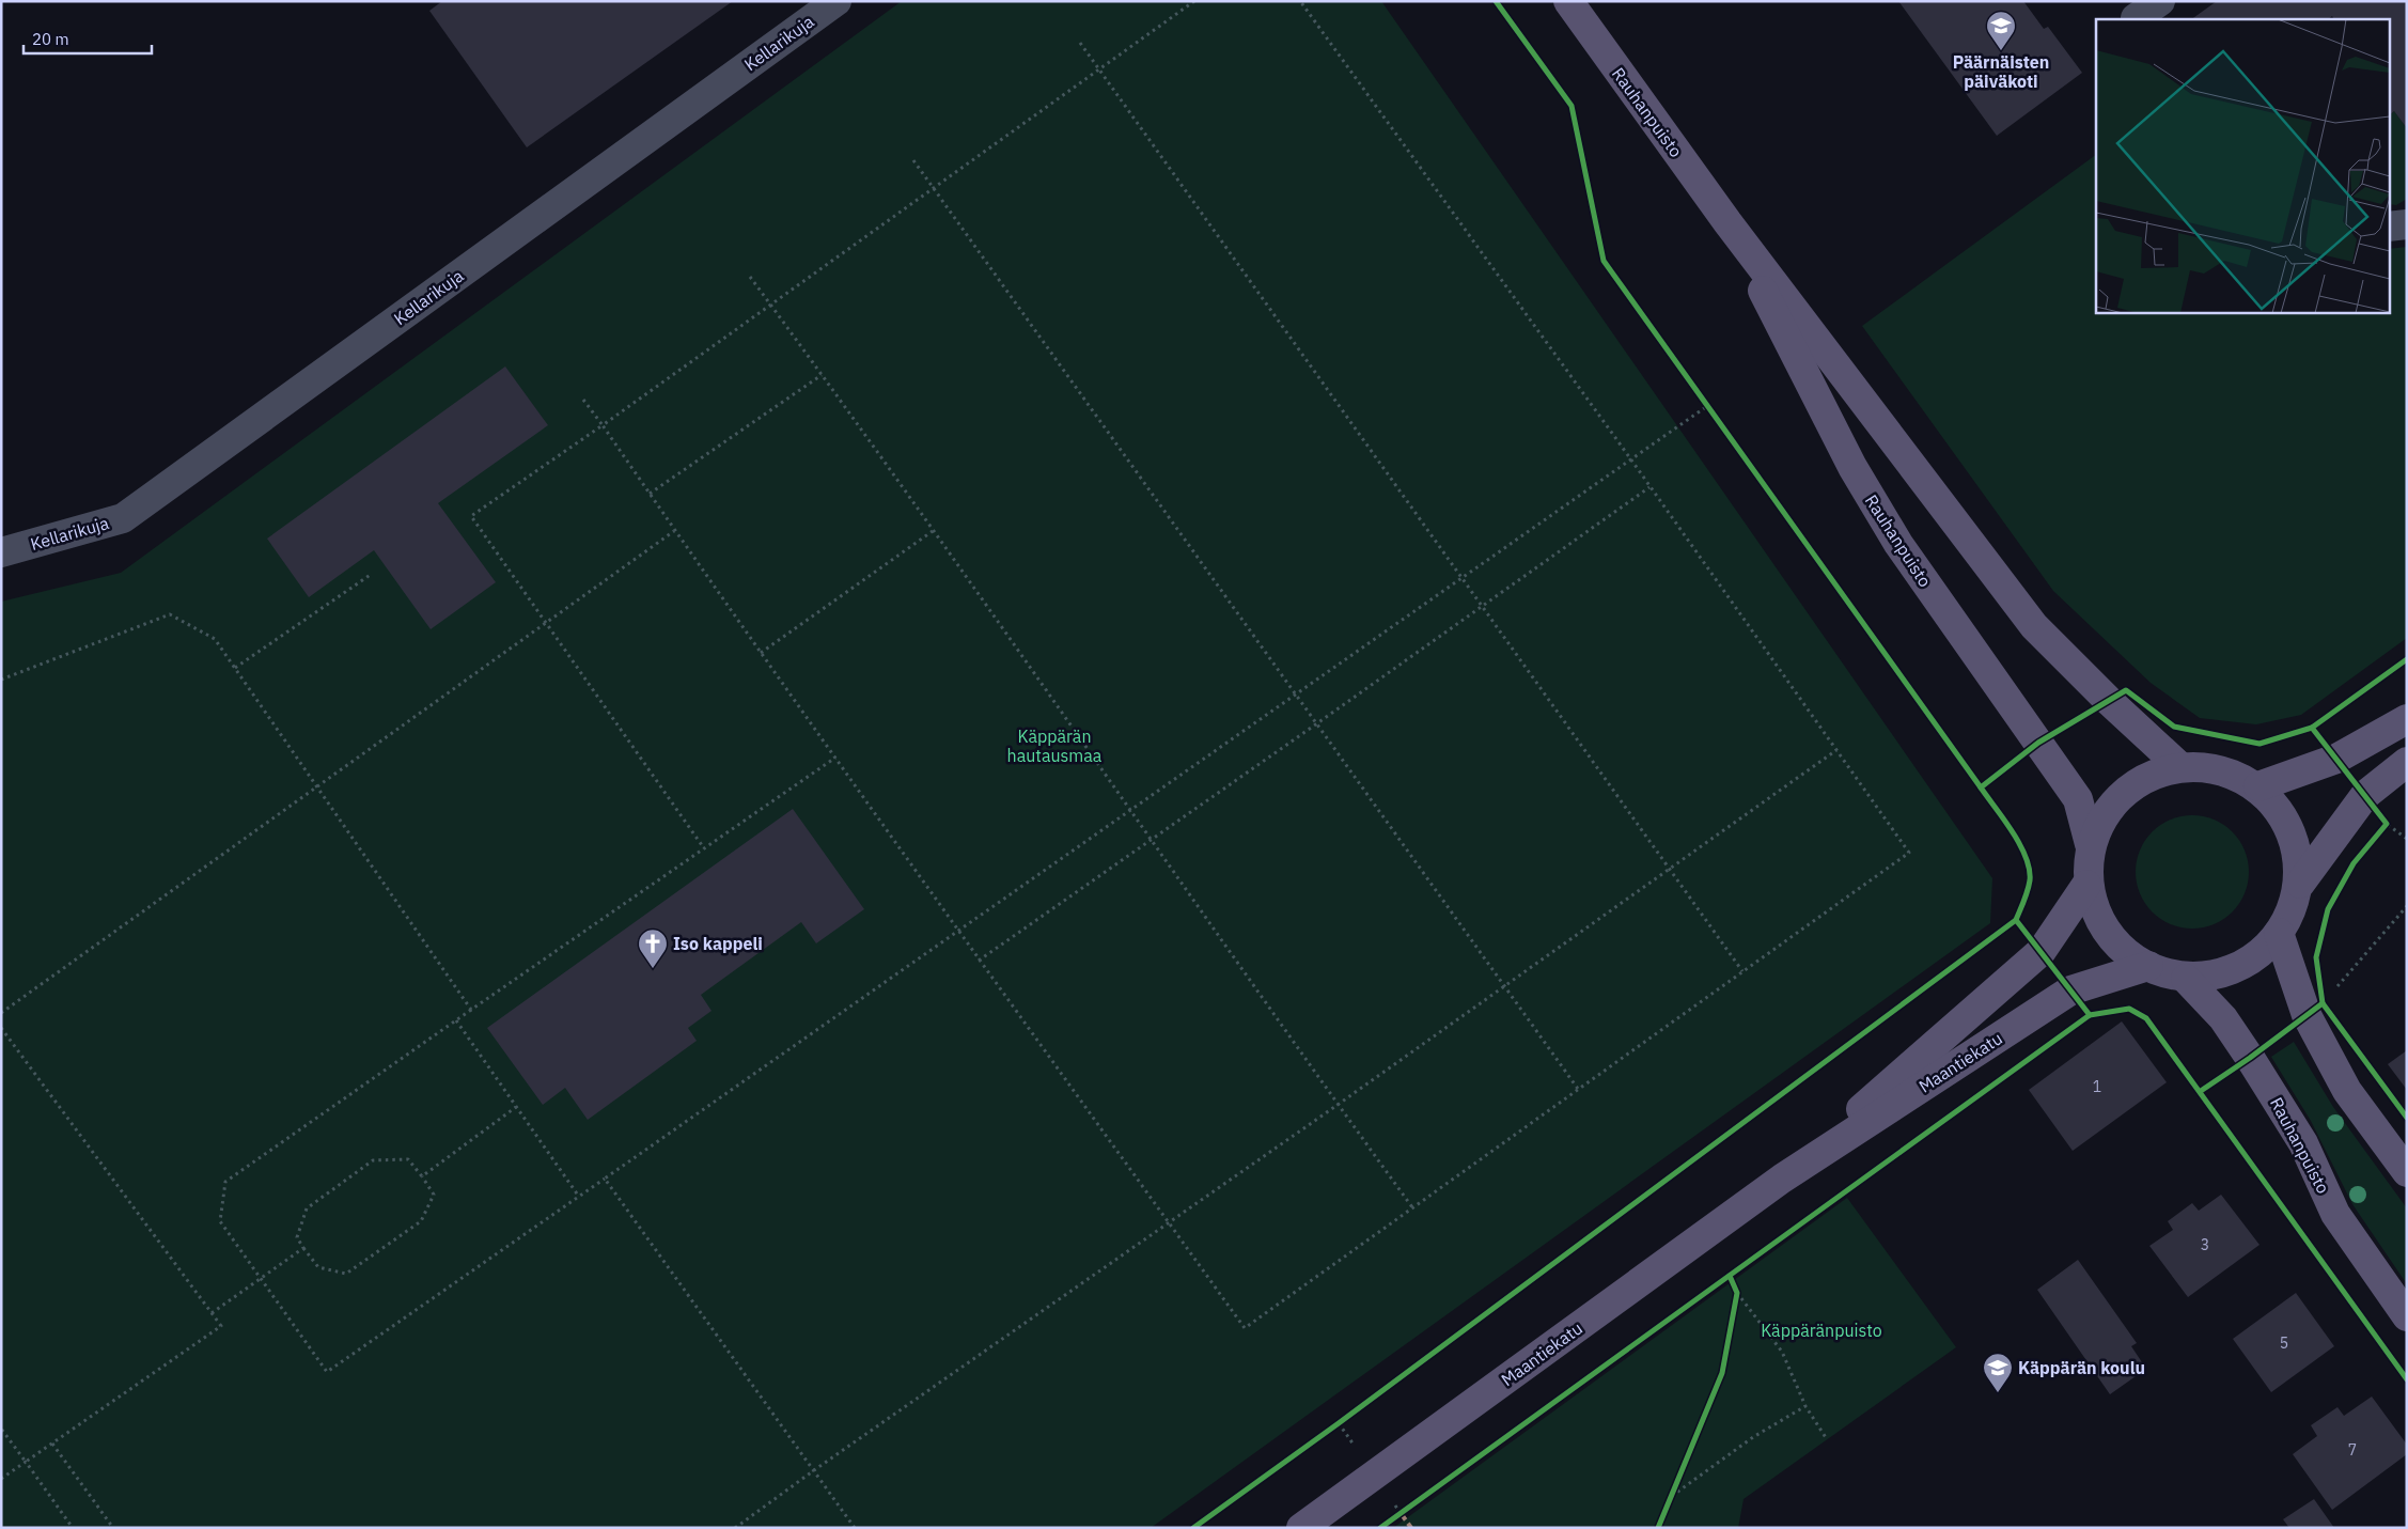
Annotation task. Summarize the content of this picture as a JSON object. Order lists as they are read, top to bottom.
{
  "streets": {
    "main road": ["Rauhanpuisto", "Maantiekatu"],
    "street": ["Kellarikuja"]
  },
  "parks": ["Käppärän hautausmaa", "Käppäränpuisto"],
  "places": {
    "school or university": ["Päärnäisten päiväkoti", "Käppärän koulu"],
    "church": ["Iso kappeli"]
  },
  "house_numbers": [
    "1",
    "3",
    "5",
    "7"
  ],
  "scale_bar": "20 m"
}
